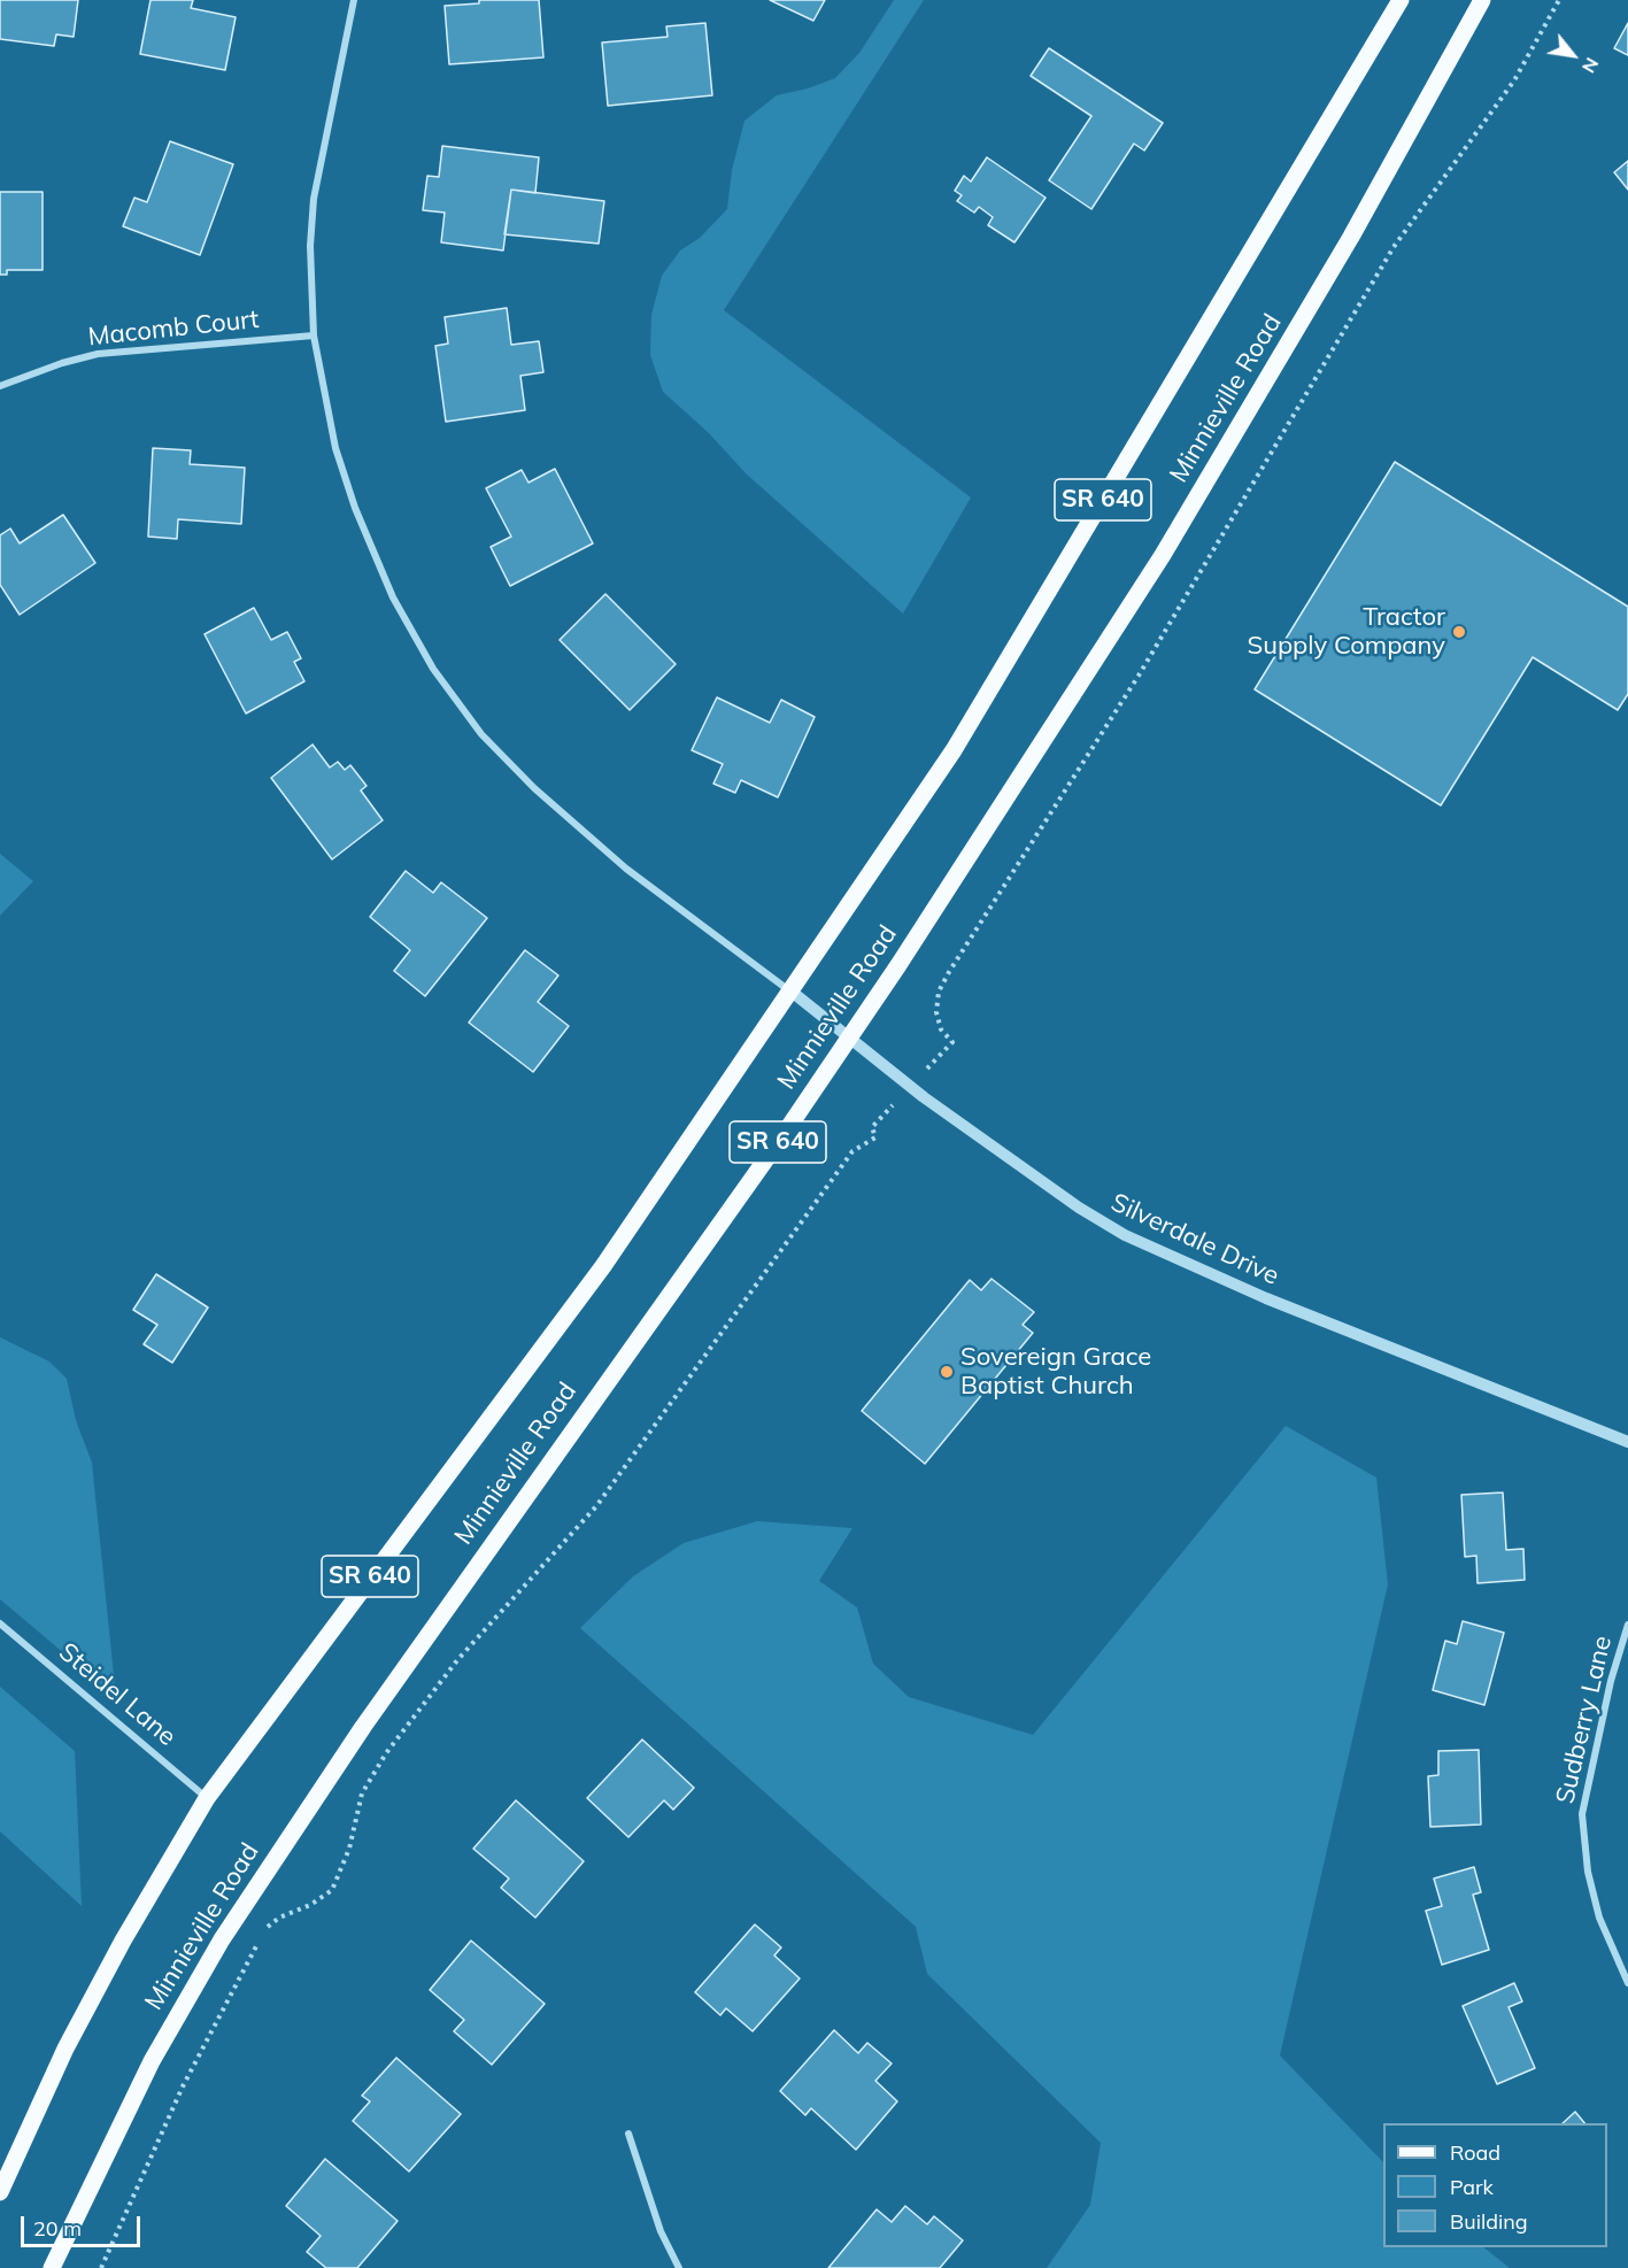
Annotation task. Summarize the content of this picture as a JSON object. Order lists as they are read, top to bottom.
{
  "streets": {
    "main road": ["Minnieville Road", "SR 640"],
    "street": [
      "Macomb Court",
      "Silverdale Drive",
      "Steidel Lane",
      "Sudberry Lane"
    ]
  },
  "crossings": [
    ["Minnieville Road", "Silverdale Drive"],
    ["Minnieville Road", "Steidel Lane"]
  ],
  "places": ["Tractor Supply Company", "Sovereign Grace Baptist Church"],
  "legend": ["Road", "Park", "Building"],
  "scale_bar": "20 m",
  "north": "bottom right"
}
